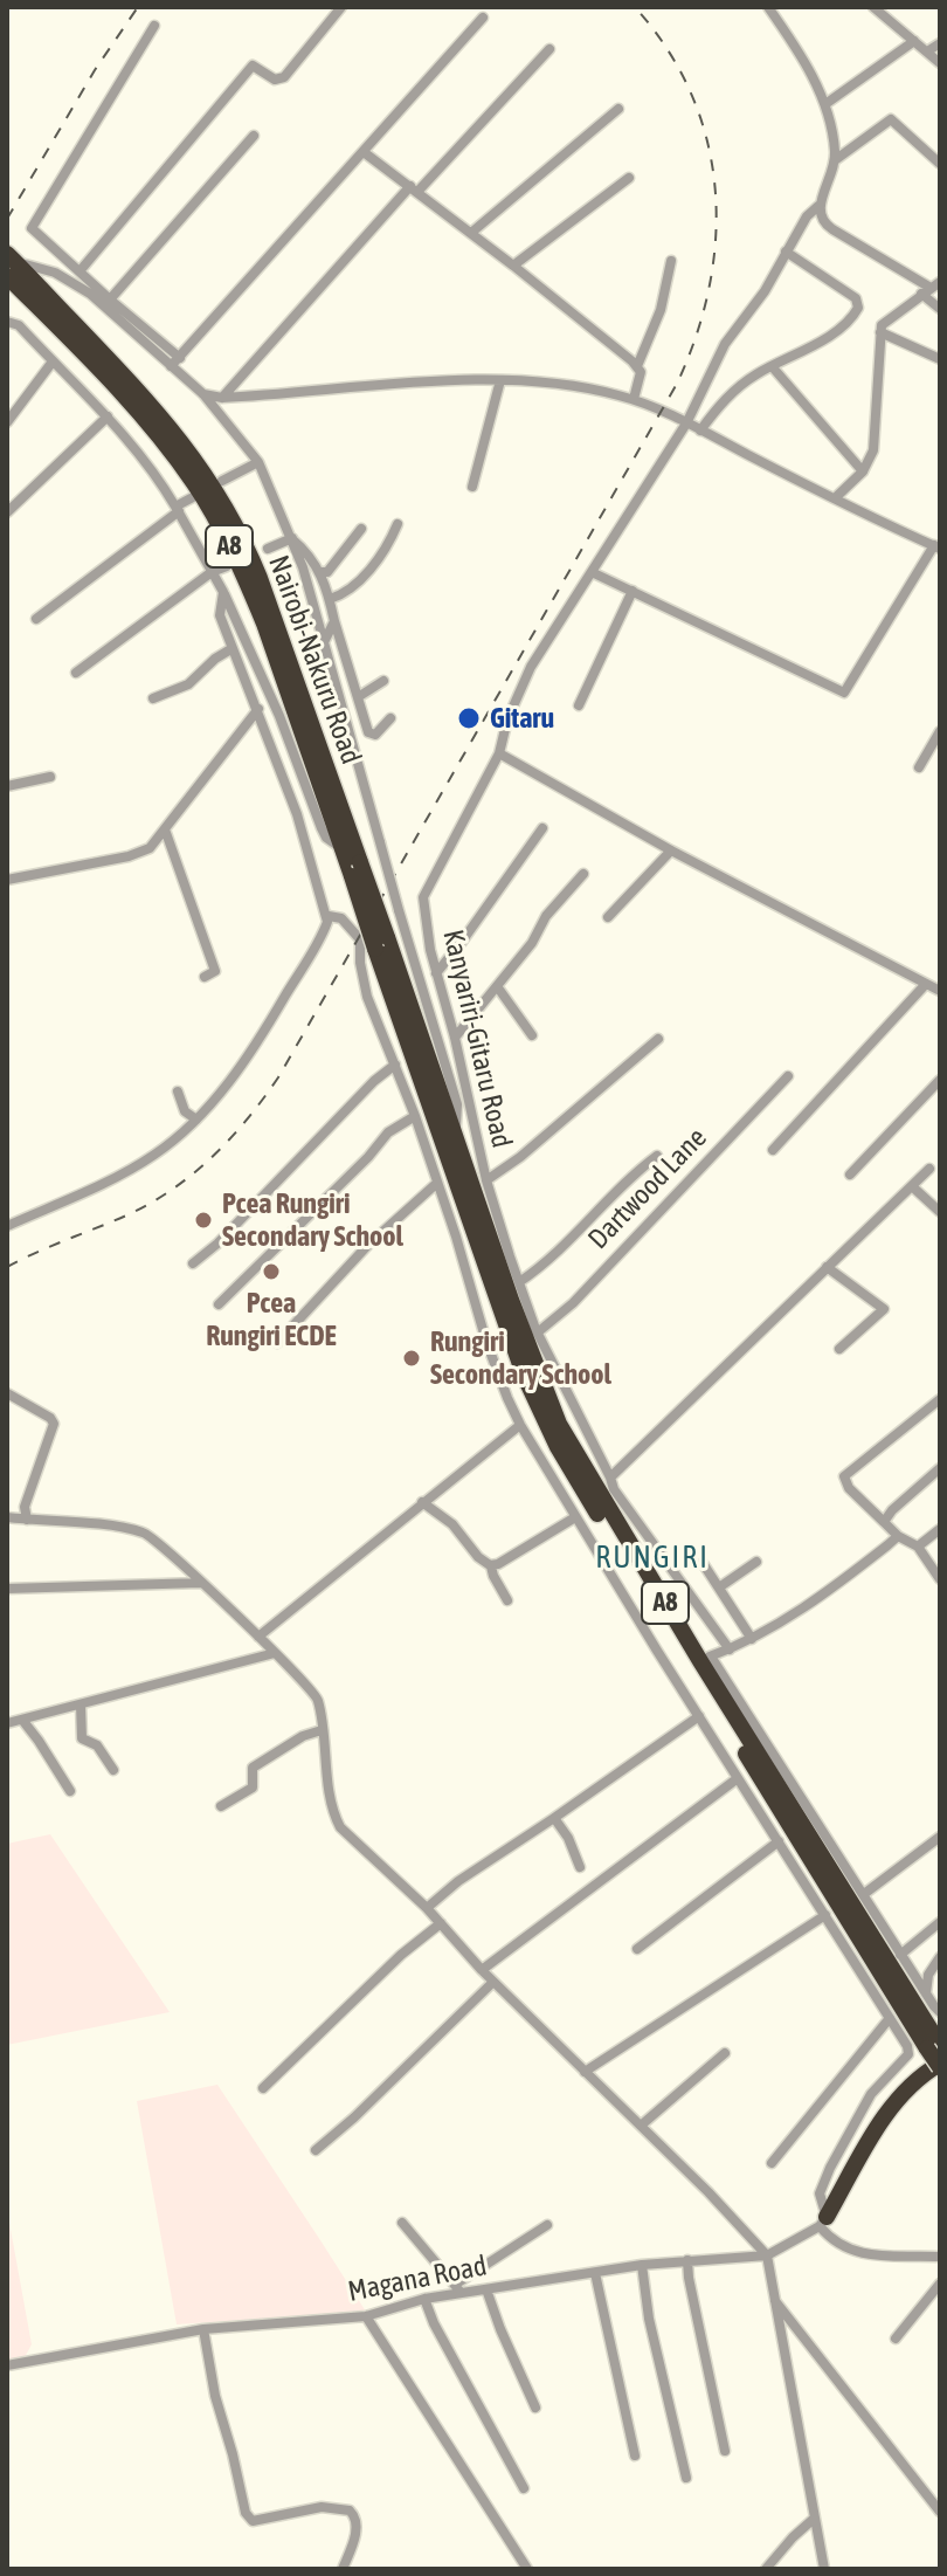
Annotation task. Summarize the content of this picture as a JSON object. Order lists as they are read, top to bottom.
{
  "streets": {
    "highway": ["A8", "Nairobi-Nakuru Road"],
    "street": ["Kanyariri-Gitaru Road", "Dartwood Lane", "Magana Road"]
  },
  "crossings": [
    ["A8", "Nairobi-Nakuru Road"],
    ["Kanyariri-Gitaru Road", "Dartwood Lane"]
  ],
  "districts": ["RUNGIRI"],
  "places": [
    "Gitaru",
    "Pcea Rungiri Secondary School",
    "Pcea Rungiri ECDE",
    "Rungiri Secondary School"
  ]
}
